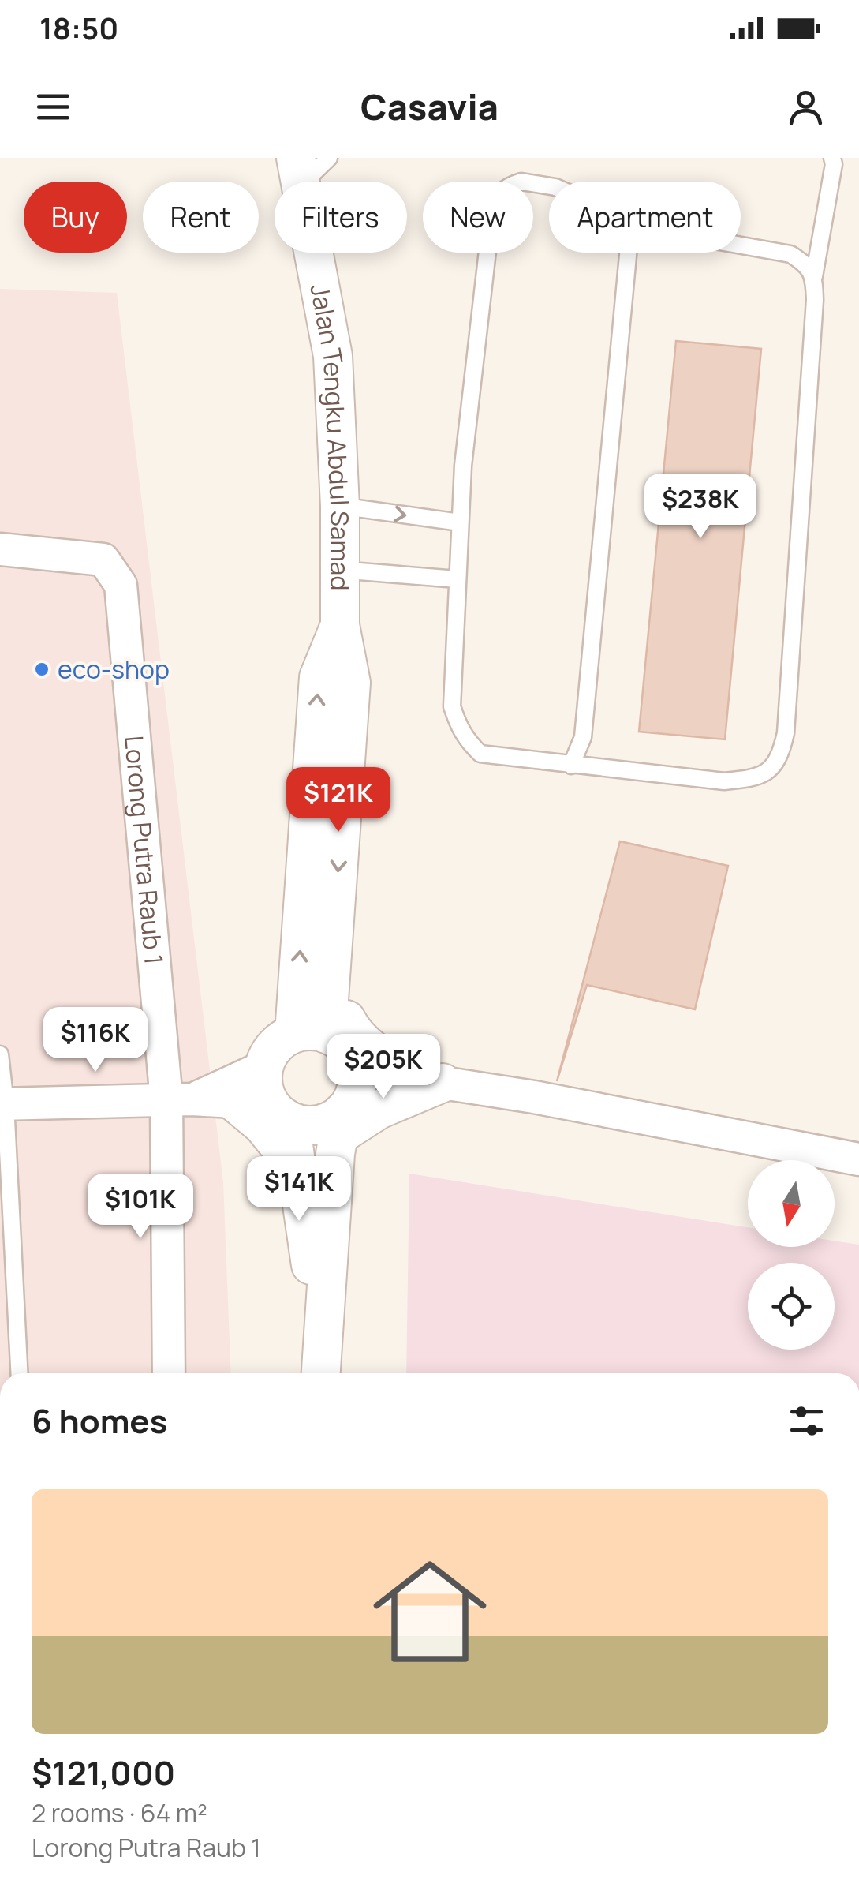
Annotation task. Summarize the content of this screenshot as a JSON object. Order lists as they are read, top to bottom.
{
  "streets": {
    "street": ["Jalan Tengku Abdul Samad", "Lorong Putra Raub 1"]
  },
  "places": ["eco-shop"],
  "north": "bottom",
  "page": {
    "status": "18:50",
    "header": "Casavia",
    "chip": [
      "Buy",
      "Rent",
      "Filters",
      "New",
      "Apartment"
    ],
    "price": [
      "$238K",
      "$121K",
      "$116K",
      "$205K",
      "$141K",
      "$101K"
    ],
    "heading": "6 homes",
    "list": [
      {
        "name": "$121,000",
        "note": "2 rooms · 64 m² · Lorong Putra Raub 1"
      }
    ]
  }
}
